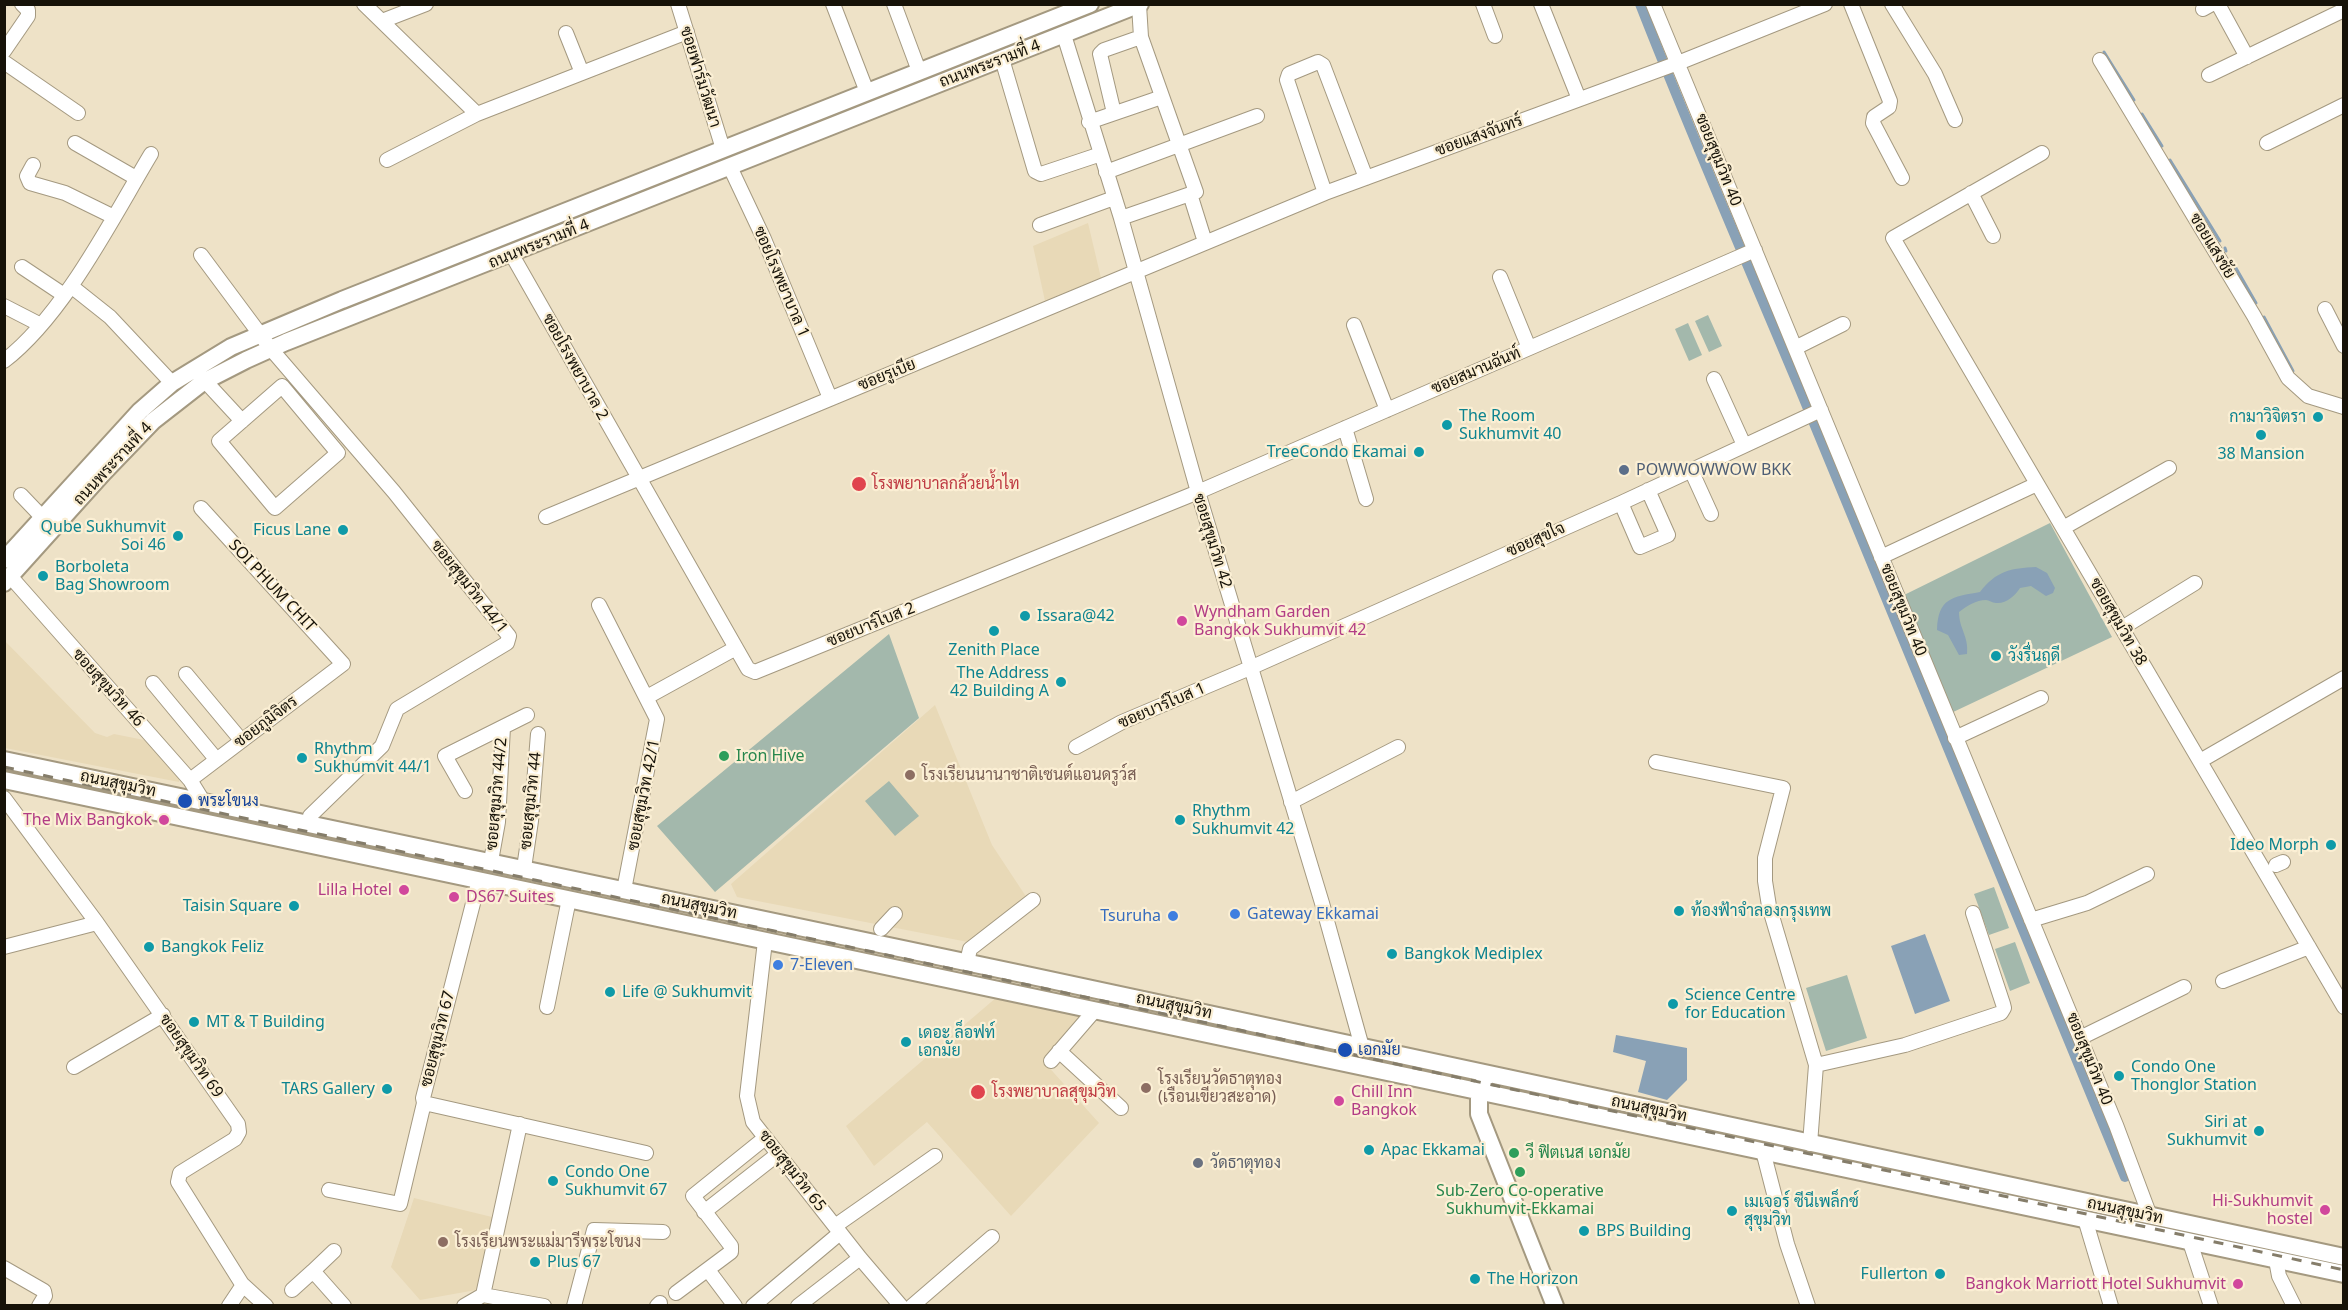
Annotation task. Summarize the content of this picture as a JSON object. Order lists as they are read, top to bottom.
{
  "streets": {
    "main road": ["ถนนพระรามที่ 4", "ถนนสุขุมวิท"],
    "street": [
      "ซอยฟาร์มวัฒนา",
      "ซอยแสงจันทร์",
      "ซอยสุขุมวิท 40",
      "ซอยแสงชัย",
      "ซอยโรงพยาบาล 1",
      "ซอยโรงพยาบาล 2",
      "ซอยสมานฉันท์",
      "ซอยรูเบีย",
      "ซอยสุขใจ",
      "ซอยสุขุมวิท 42",
      "SOI PHUM CHIT",
      "ซอยสุขุมวิท 44/1",
      "ซอยสุขุมวิท 38",
      "ซอยบาร์โบส 2",
      "ซอยสุขุมวิท 46",
      "ซอยบาร์โบส 1",
      "ซอยภูมิจิตร",
      "ซอยสุขุมวิท 44/2",
      "ซอยสุขุมวิท 42/1",
      "ซอยสุขุมวิท 44",
      "ซอยสุขุมวิท 67",
      "ซอยสุขุมวิท 69",
      "ซอยสุขุมวิท 65"
    ]
  },
  "crossings": [
    ["ถนนพระรามที่ 4", "ซอยฟาร์มวัฒนา"],
    ["ถนนพระรามที่ 4", "ซอยโรงพยาบาล 1"],
    ["ถนนพระรามที่ 4", "ซอยโรงพยาบาล 2"],
    ["ถนนพระรามที่ 4", "ซอยสุขุมวิท 42"],
    ["ถนนพระรามที่ 4", "ซอยสุขุมวิท 44/1"],
    ["ถนนพระรามที่ 4", "ซอยสุขุมวิท 46"],
    ["ซอยแสงจันทร์", "ซอยสุขุมวิท 40"],
    ["ซอยแสงจันทร์", "ซอยรูเบีย"],
    ["ซอยแสงจันทร์", "ซอยสุขุมวิท 42"],
    ["ซอยสุขุมวิท 40", "ซอยสมานฉันท์"],
    ["ซอยสุขุมวิท 40", "ซอยสุขใจ"],
    ["ซอยสุขุมวิท 40", "ถนนสุขุมวิท"],
    ["ซอยโรงพยาบาล 1", "ซอยรูเบีย"],
    ["ซอยโรงพยาบาล 2", "ซอยรูเบีย"],
    ["ซอยโรงพยาบาล 2", "ซอยบาร์โบส 2"],
    ["ซอยสมานฉันท์", "ซอยสุขุมวิท 42"],
    ["ซอยสมานฉันท์", "ซอยบาร์โบส 2"],
    ["ซอยรูเบีย", "ซอยสุขุมวิท 42"],
    ["ซอยรูเบีย", "ซอยบาร์โบส 2"],
    ["ซอยสุขใจ", "ซอยสุขุมวิท 42"],
    ["ซอยสุขใจ", "ซอยบาร์โบส 1"],
    ["ซอยสุขุมวิท 42", "ซอยบาร์โบส 2"],
    ["ซอยสุขุมวิท 42", "ซอยบาร์โบส 1"],
    ["ซอยสุขุมวิท 42", "ถนนสุขุมวิท"],
    ["SOI PHUM CHIT", "ซอยภูมิจิตร"],
    ["ซอยสุขุมวิท 44/1", "ถนนสุขุมวิท"],
    ["ซอยสุขุมวิท 46", "ซอยภูมิจิตร"],
    ["ซอยสุขุมวิท 46", "ถนนสุขุมวิท"],
    ["ถนนสุขุมวิท", "ซอยสุขุมวิท 44/2"],
    ["ถนนสุขุมวิท", "ซอยสุขุมวิท 42/1"],
    ["ถนนสุขุมวิท", "ซอยสุขุมวิท 44"],
    ["ถนนสุขุมวิท", "ซอยสุขุมวิท 67"],
    ["ถนนสุขุมวิท", "ซอยสุขุมวิท 65"]
  ],
  "places": [
    "กามาวิจิตรา",
    "The Room Sukhumvit 40",
    "38 Mansion",
    "TreeCondo Ekamai",
    "POWWOWWOW BKK",
    "โรงพยาบาลกล้วยน้ำไท",
    "Ficus Lane",
    "Qube Sukhumvit Soi 46",
    "Borboleta Bag Showroom",
    "Issara@42",
    "Wyndham Garden Bangkok Sukhumvit 42",
    "Zenith Place",
    "วังรื่นฤดี",
    "The Address 42 Building A",
    "Iron Hive",
    "Rhythm Sukhumvit 44/1",
    "โรงเรียนนานาชาติเซนต์แอนดรูว์ส",
    "พระโขนง",
    "The Mix Bangkok",
    "Rhythm Sukhumvit 42",
    "Ideo Morph",
    "Lilla Hotel",
    "DS67 Suites",
    "Taisin Square",
    "ท้องฟ้าจำลองกรุงเทพ",
    "Gateway Ekkamai",
    "Tsuruha",
    "Bangkok Feliz",
    "Bangkok Mediplex",
    "7-Eleven",
    "Life @ Sukhumvit",
    "Science Centre for Education",
    "MT & T Building",
    "เดอะ ล็อฟท์ เอกมัย",
    "เอกมัย",
    "Condo One Thonglor Station",
    "โรงเรียนวัดธาตุทอง (เรือนเขียวสะอาด)",
    "TARS Gallery",
    "โรงพยาบาลสุขุมวิท",
    "Chill Inn Bangkok",
    "Siri at Sukhumvit",
    "Apac Ekkamai",
    "วี ฟิตเนส เอกมัย",
    "วัดธาตุทอง",
    "Sub-Zero Co-operative Sukhumvit-Ekkamai",
    "Condo One Sukhumvit 67",
    "Hi-Sukhumvit hostel",
    "เมเจอร์ ซีนีเพล็กซ์ สุขุมวิท",
    "BPS Building",
    "โรงเรียนพระแม่มารีพระโขนง",
    "Plus 67",
    "Fullerton",
    "The Horizon",
    "Bangkok Marriott Hotel Sukhumvit"
  ]
}
